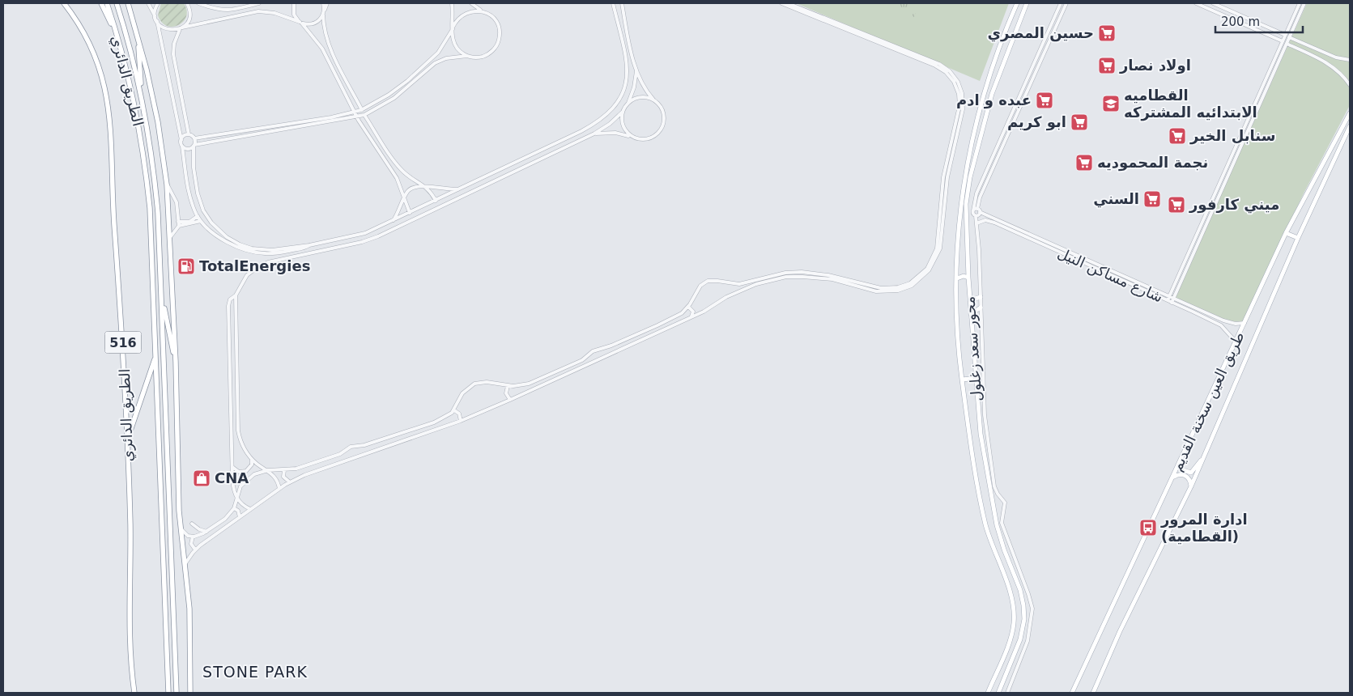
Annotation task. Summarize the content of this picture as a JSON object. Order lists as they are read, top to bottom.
{
  "streets": {
    "highway": ["الطريق الدائري", "516"],
    "main road": ["محور سعد زغلول", "طريق العين سخنة القديم"],
    "street": ["شارع مساكن النيل"]
  },
  "crossings": [
    ["الطريق الدائري", "516"],
    ["شارع مساكن النيل", "طريق العين سخنة القديم"]
  ],
  "districts": ["STONE PARK"],
  "places": {
    "supermarket": [
      "حسين المصري",
      "اولاد نصار",
      "عبده و ادم",
      "ابو كريم",
      "سنابل الخير",
      "نجمة المحموديه",
      "السني",
      "ميني كارفور"
    ],
    "school or university": ["القطاميه الابتدائيه المشتركه"],
    "fuel station": ["TotalEnergies"],
    "shop": ["CNA"],
    "bus stop": ["ادارة المرور (القطامية)"]
  },
  "scale_bar": "200 m"
}
